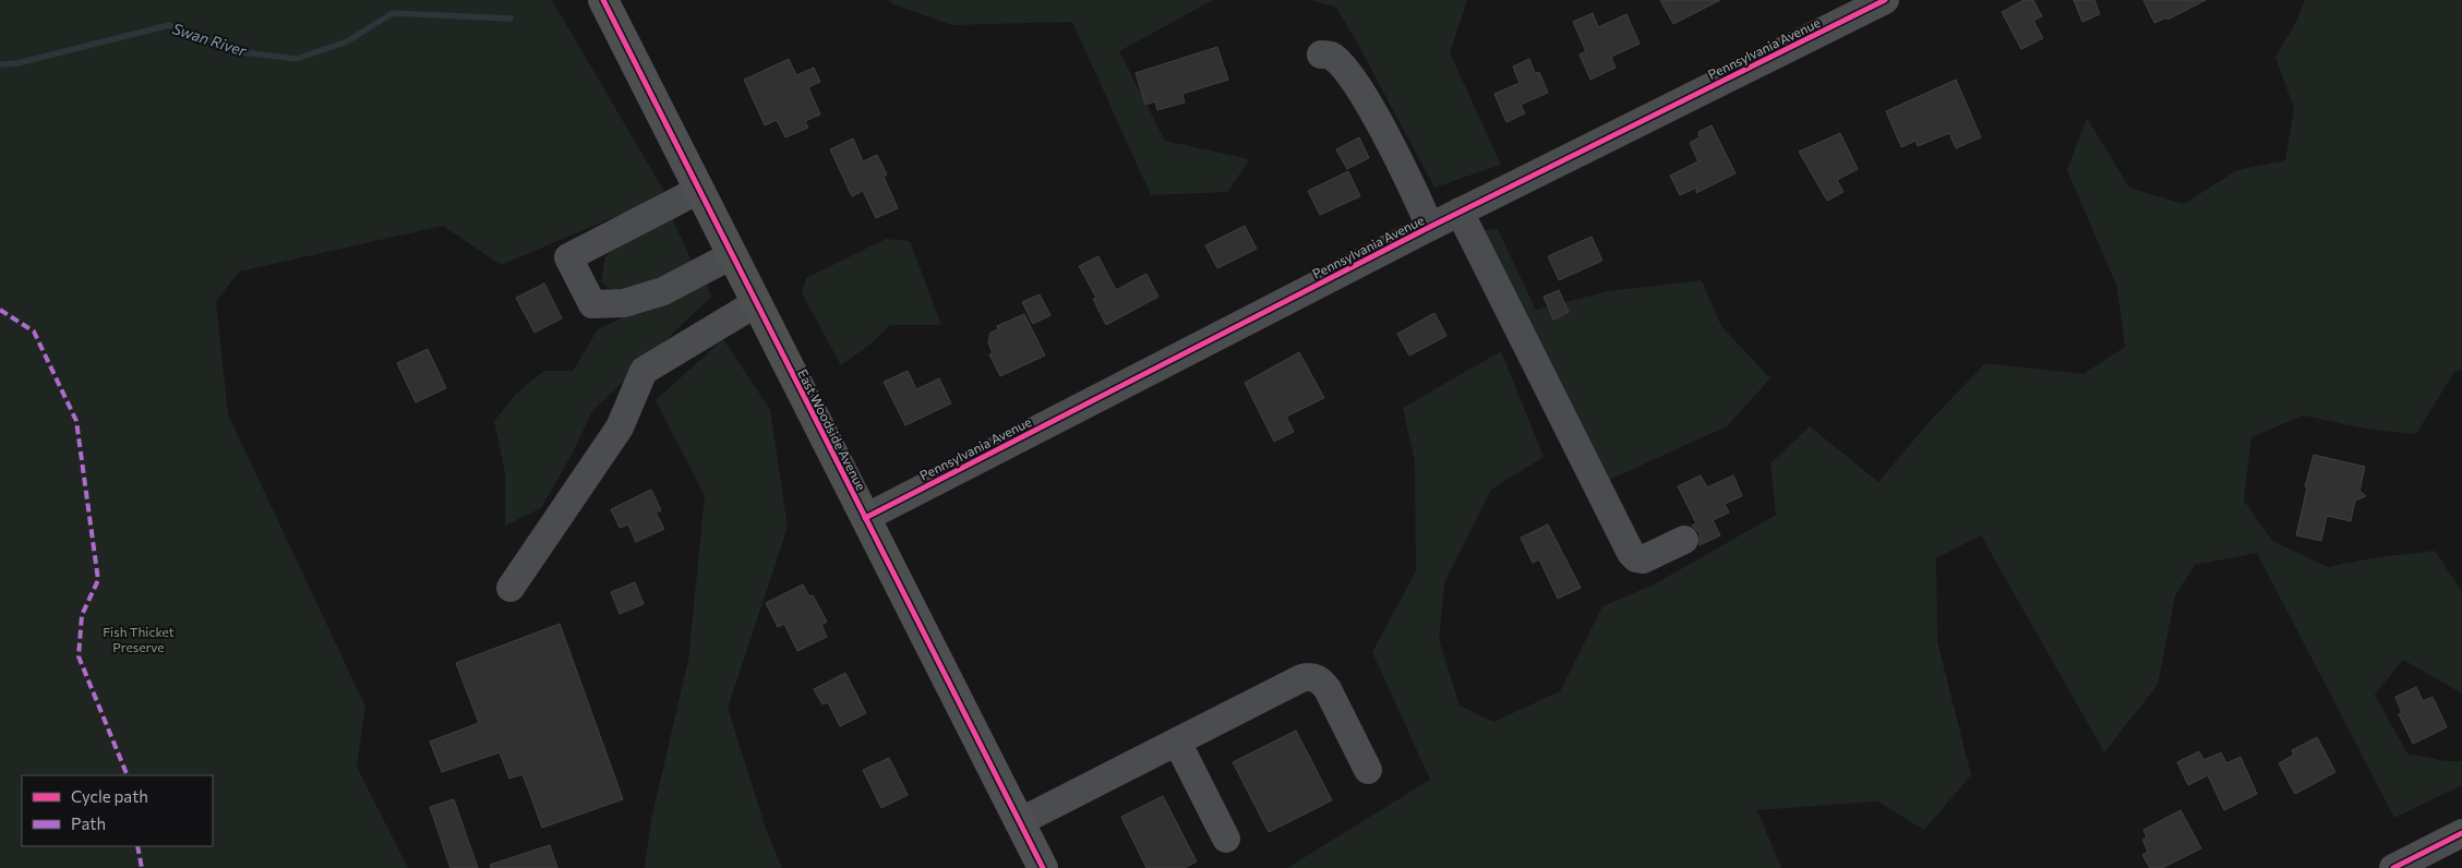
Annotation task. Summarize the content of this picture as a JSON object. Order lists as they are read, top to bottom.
{
  "streets": {
    "main road": ["East Woodside Avenue"],
    "street": ["Pennsylvania Avenue"]
  },
  "crossings": [
    ["Pennsylvania Avenue", "East Woodside Avenue"]
  ],
  "water": ["Swan River"],
  "parks": ["Fish Thicket Preserve"],
  "legend": ["Cycle path", "Path"]
}
